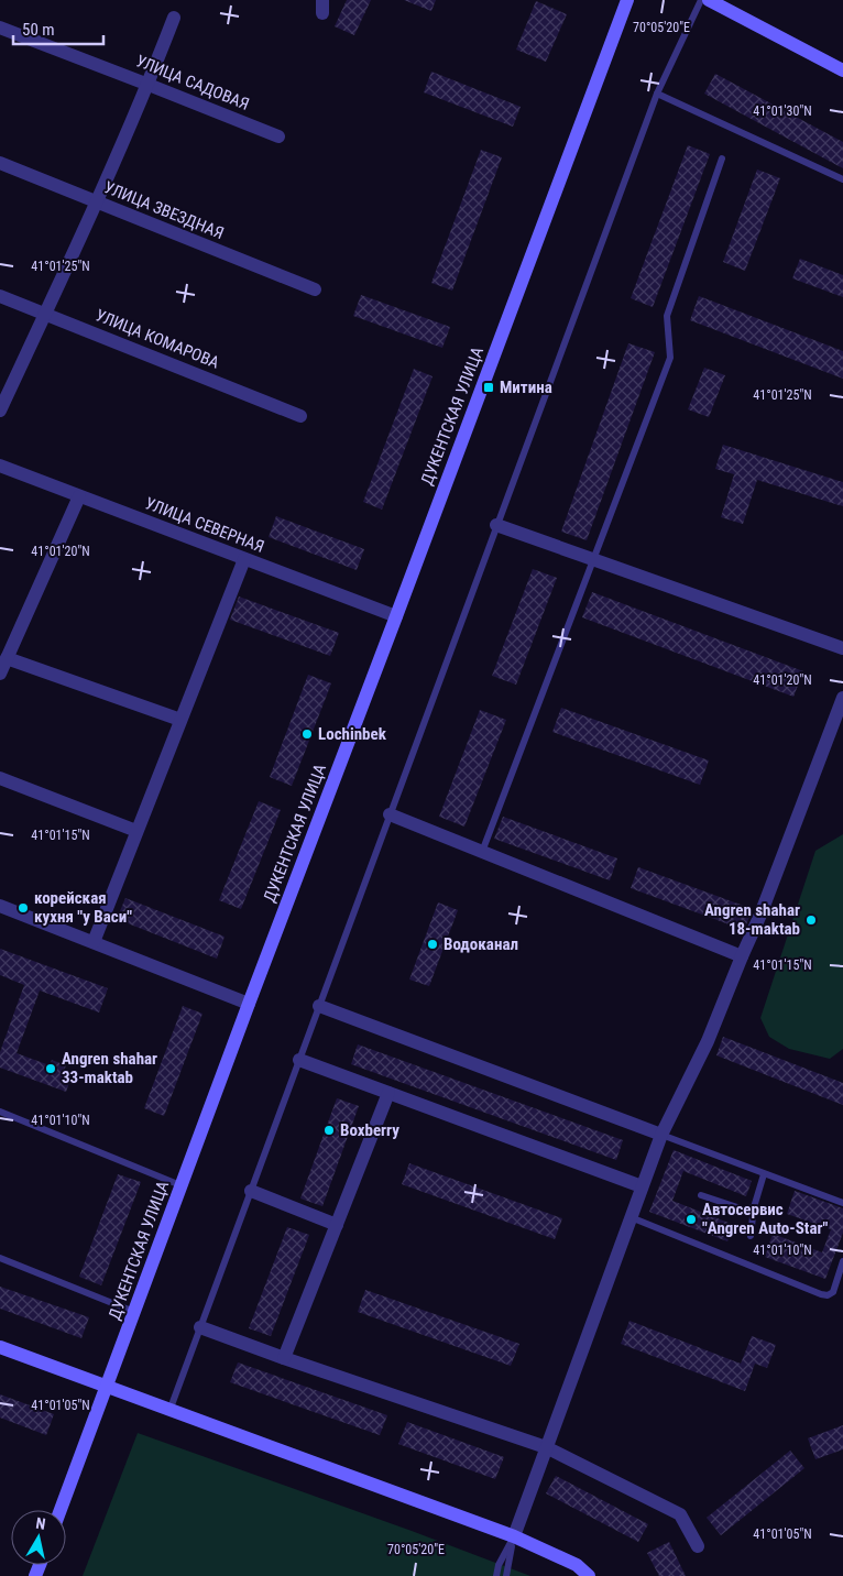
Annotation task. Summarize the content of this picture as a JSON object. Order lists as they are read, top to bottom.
{
  "streets": {
    "main road": ["ДУКЕНТСКАЯ УЛИЦА"],
    "street": [
      "УЛИЦА САДОВАЯ",
      "УЛИЦА ЗВЕЗДНАЯ",
      "УЛИЦА КОМАРОВА",
      "УЛИЦА СЕВЕРНАЯ"
    ]
  },
  "crossings": [
    ["ДУКЕНТСКАЯ УЛИЦА", "УЛИЦА СЕВЕРНАЯ"]
  ],
  "places": {
    "transit": ["Митина"],
    "other": [
      "Lochinbek",
      "корейская кухня \"у Васи\"",
      "Angren shahar 18-maktab",
      "Водоканал",
      "Angren shahar 33-maktab",
      "Boxberry",
      "Автосервис \"Angren Auto-Star\""
    ]
  },
  "scale_bar": "50 m",
  "north": "top",
  "coordinates": [
    "70°05'20\"E",
    "41°01'30\"N",
    "41°01'25\"N",
    "41°01'20\"N",
    "41°01'15\"N",
    "41°01'10\"N",
    "41°01'05\"N"
  ]
}
